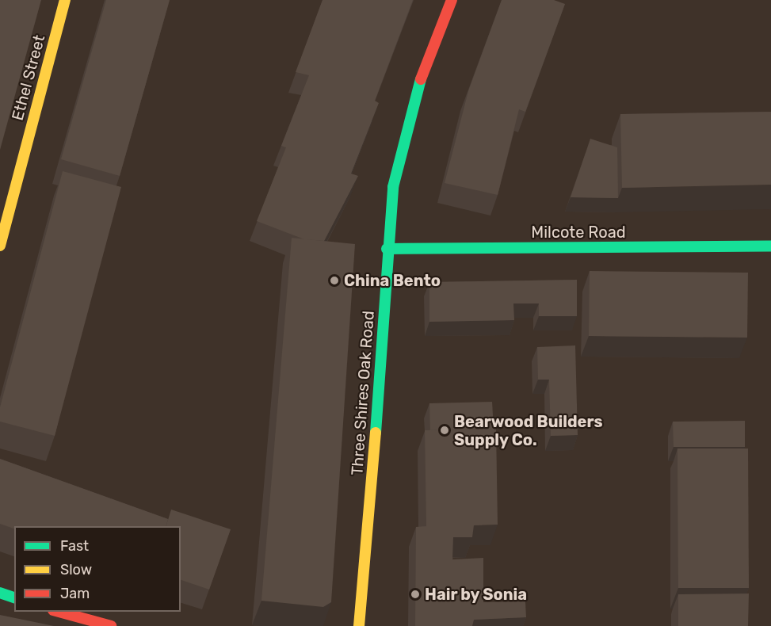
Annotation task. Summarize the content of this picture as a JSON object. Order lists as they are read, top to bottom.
{
  "streets": {
    "main road": ["Ethel Street", "Milcote Road", "Three Shires Oak Road"]
  },
  "crossings": [
    ["Milcote Road", "Three Shires Oak Road"]
  ],
  "places": ["China Bento", "Bearwood Builders Supply Co.", "Hair by Sonia"],
  "legend": ["Fast", "Slow", "Jam"]
}
